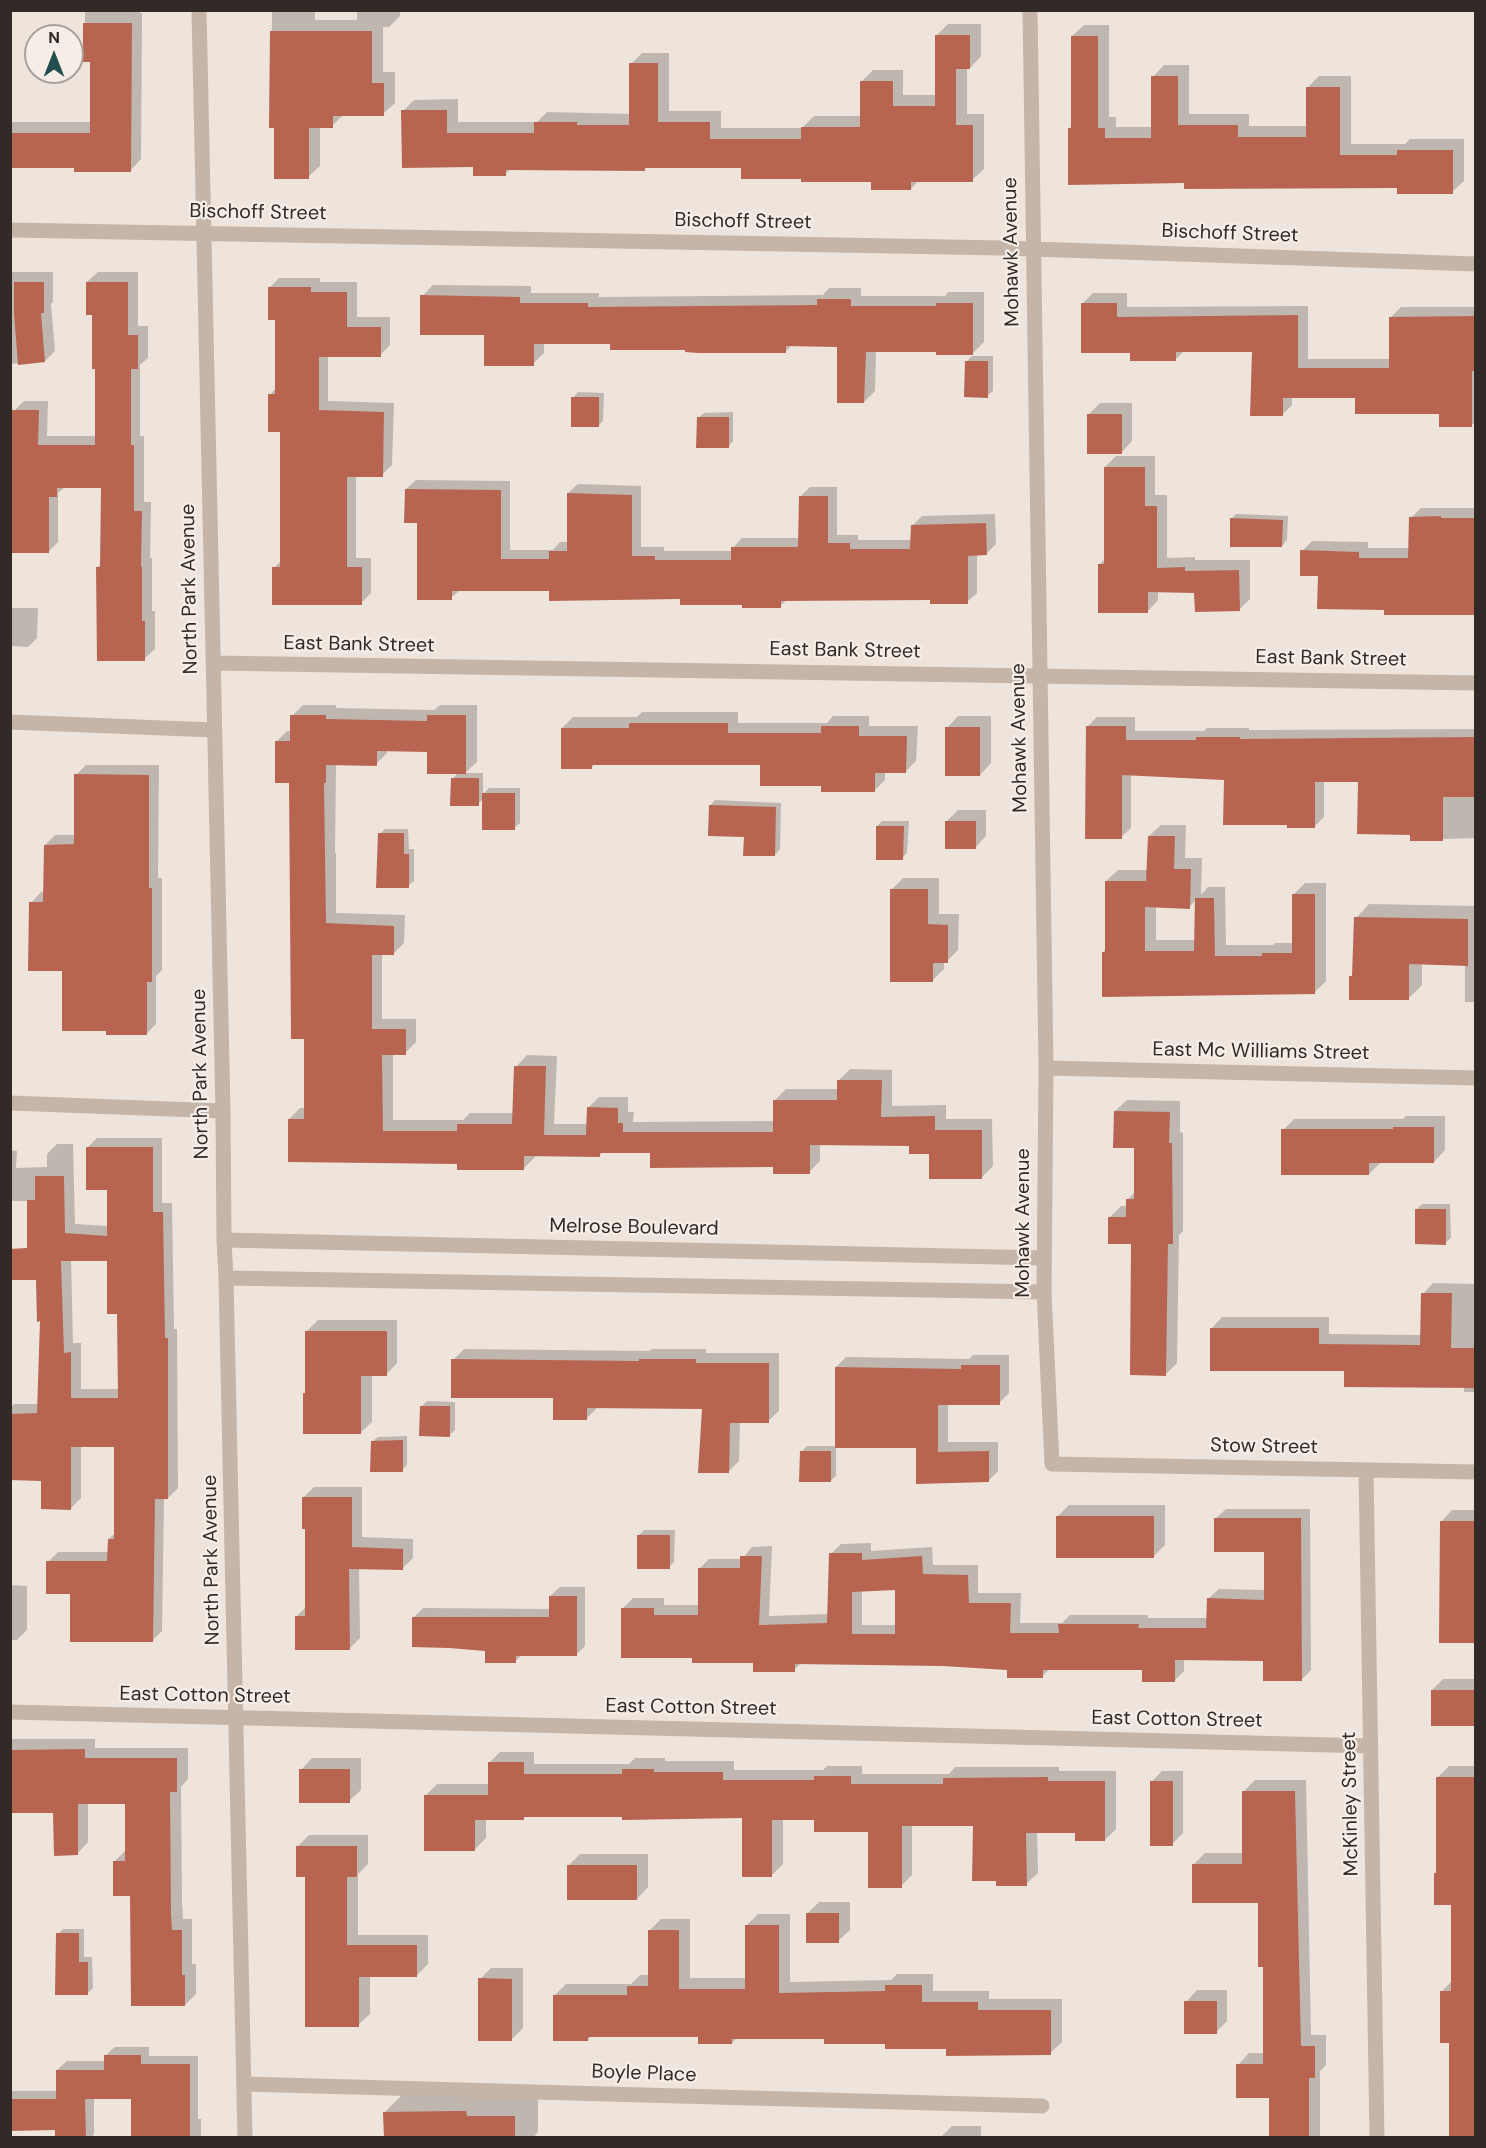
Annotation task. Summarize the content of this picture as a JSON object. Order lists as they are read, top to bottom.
{
  "streets": {
    "street": [
      "Bischoff Street",
      "Mohawk Avenue",
      "North Park Avenue",
      "East Bank Street",
      "East Mc Williams Street",
      "Melrose Boulevard",
      "Stow Street",
      "East Cotton Street",
      "McKinley Street",
      "Boyle Place"
    ]
  },
  "crossings": [
    ["Bischoff Street", "Mohawk Avenue"],
    ["Bischoff Street", "North Park Avenue"],
    ["Mohawk Avenue", "East Bank Street"],
    ["Mohawk Avenue", "East Mc Williams Street"],
    ["Mohawk Avenue", "Melrose Boulevard"],
    ["Mohawk Avenue", "Stow Street"],
    ["North Park Avenue", "East Bank Street"],
    ["North Park Avenue", "Melrose Boulevard"],
    ["North Park Avenue", "East Cotton Street"],
    ["North Park Avenue", "Boyle Place"],
    ["Stow Street", "McKinley Street"],
    ["East Cotton Street", "McKinley Street"]
  ],
  "north": "top"
}
